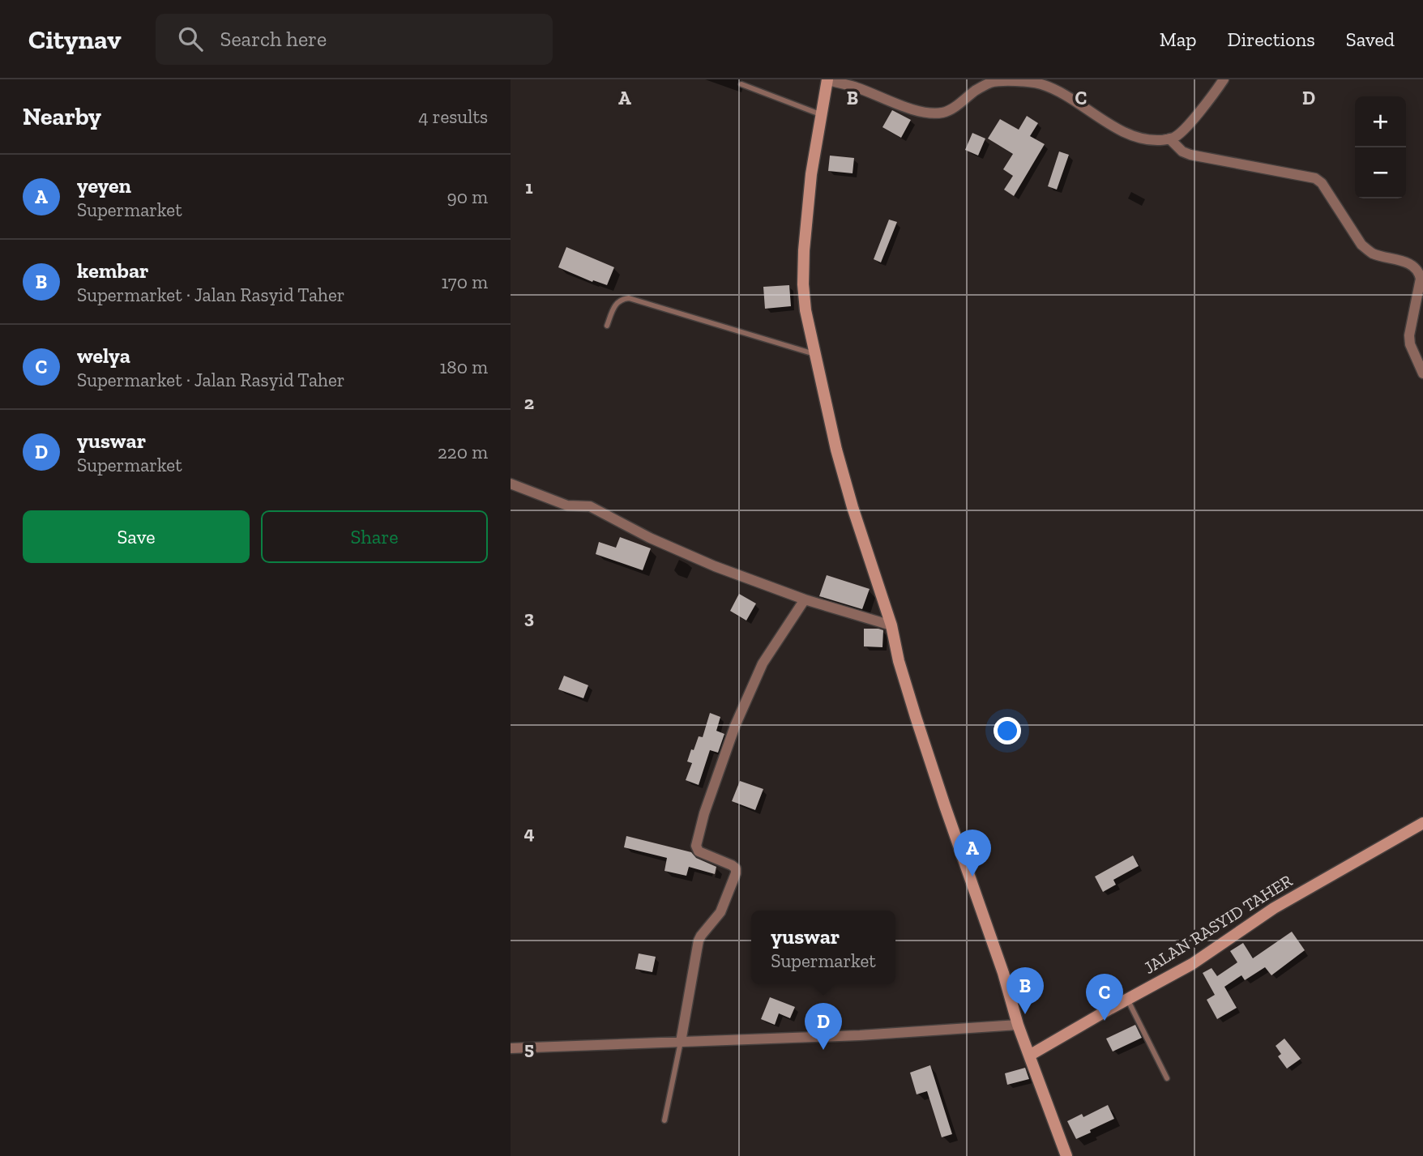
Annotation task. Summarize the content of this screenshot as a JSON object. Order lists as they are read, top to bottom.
{
  "streets": {
    "street": ["JALAN RASYID TAHER"]
  },
  "page": {
    "header": "Citynav",
    "search": "Search here",
    "nav": ["Map", "Directions", "Saved"],
    "heading": ["Nearby", "4 results"],
    "map_buttons": ["+", "−"],
    "list": [
      {
        "mark": "A",
        "name": "yeyen",
        "note": "Supermarket",
        "value": "90 m"
      },
      {
        "mark": "B",
        "name": "kembar",
        "note": "Supermarket · Jalan Rasyid Taher",
        "value": "170 m"
      },
      {
        "mark": "C",
        "name": "welya",
        "note": "Supermarket · Jalan Rasyid Taher",
        "value": "180 m"
      },
      {
        "mark": "D",
        "name": "yuswar",
        "note": "Supermarket",
        "value": "220 m"
      }
    ],
    "buttons": ["Save", "Share"],
    "pins": [
      "A",
      "B",
      "C",
      "D"
    ],
    "popup": ["yuswar", "Supermarket"]
  },
  "grid": {
    "columns": [
      "A",
      "B",
      "C",
      "D"
    ],
    "rows": [
      "1",
      "2",
      "3",
      "4",
      "5"
    ]
  }
}
